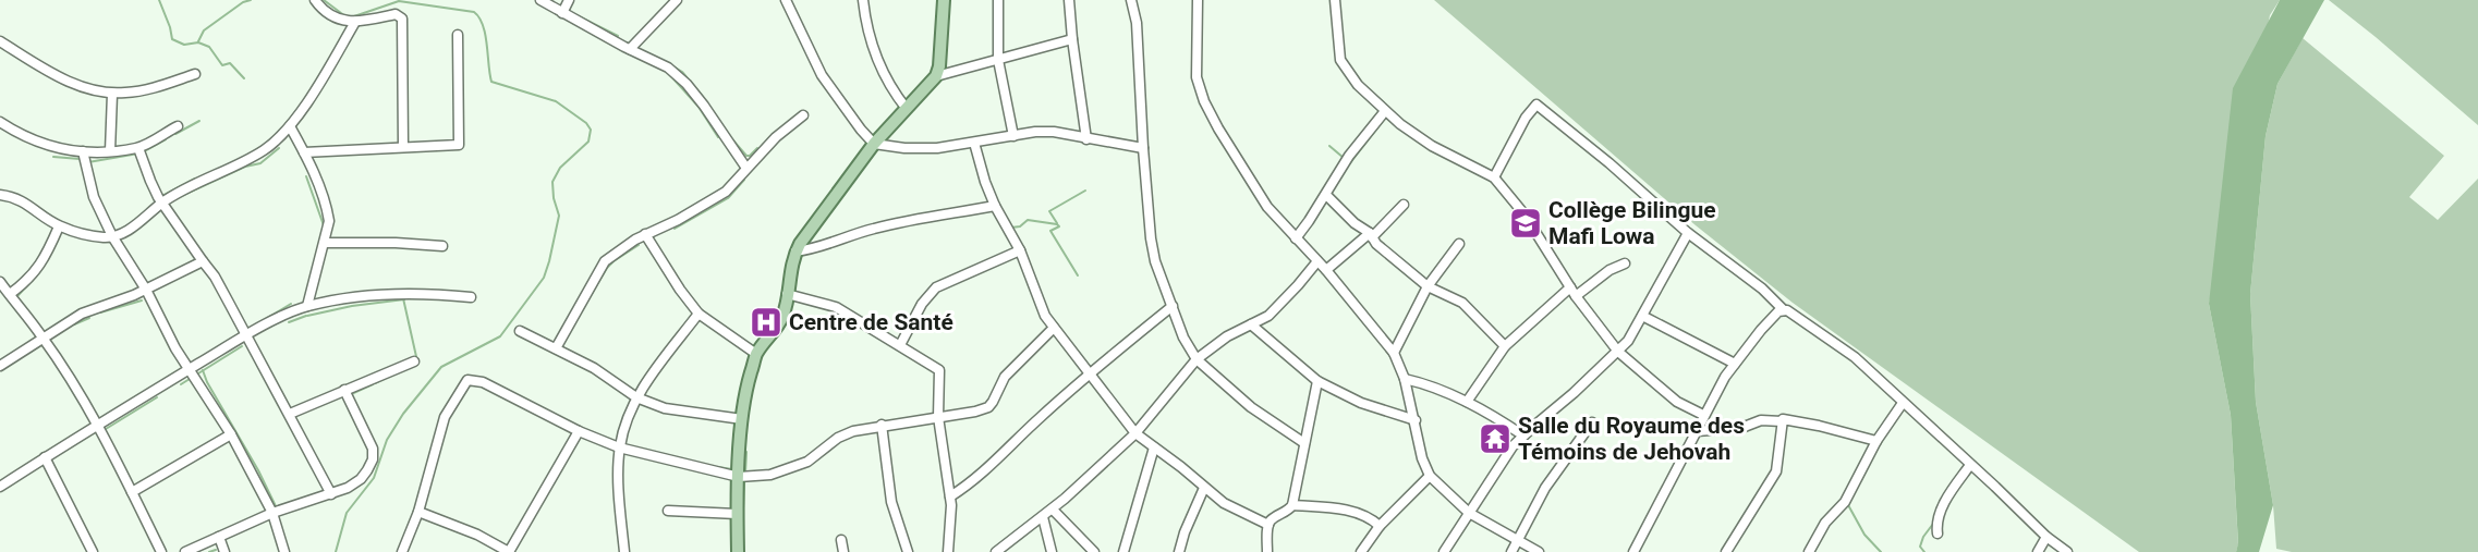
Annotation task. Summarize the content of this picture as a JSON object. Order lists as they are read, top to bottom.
{
  "places": {
    "school or university": ["Collège Bilingue Mafi Lowa"],
    "hospital": ["Centre de Santé"],
    "temple": ["Salle du Royaume des Témoins de Jehovah"]
  }
}
